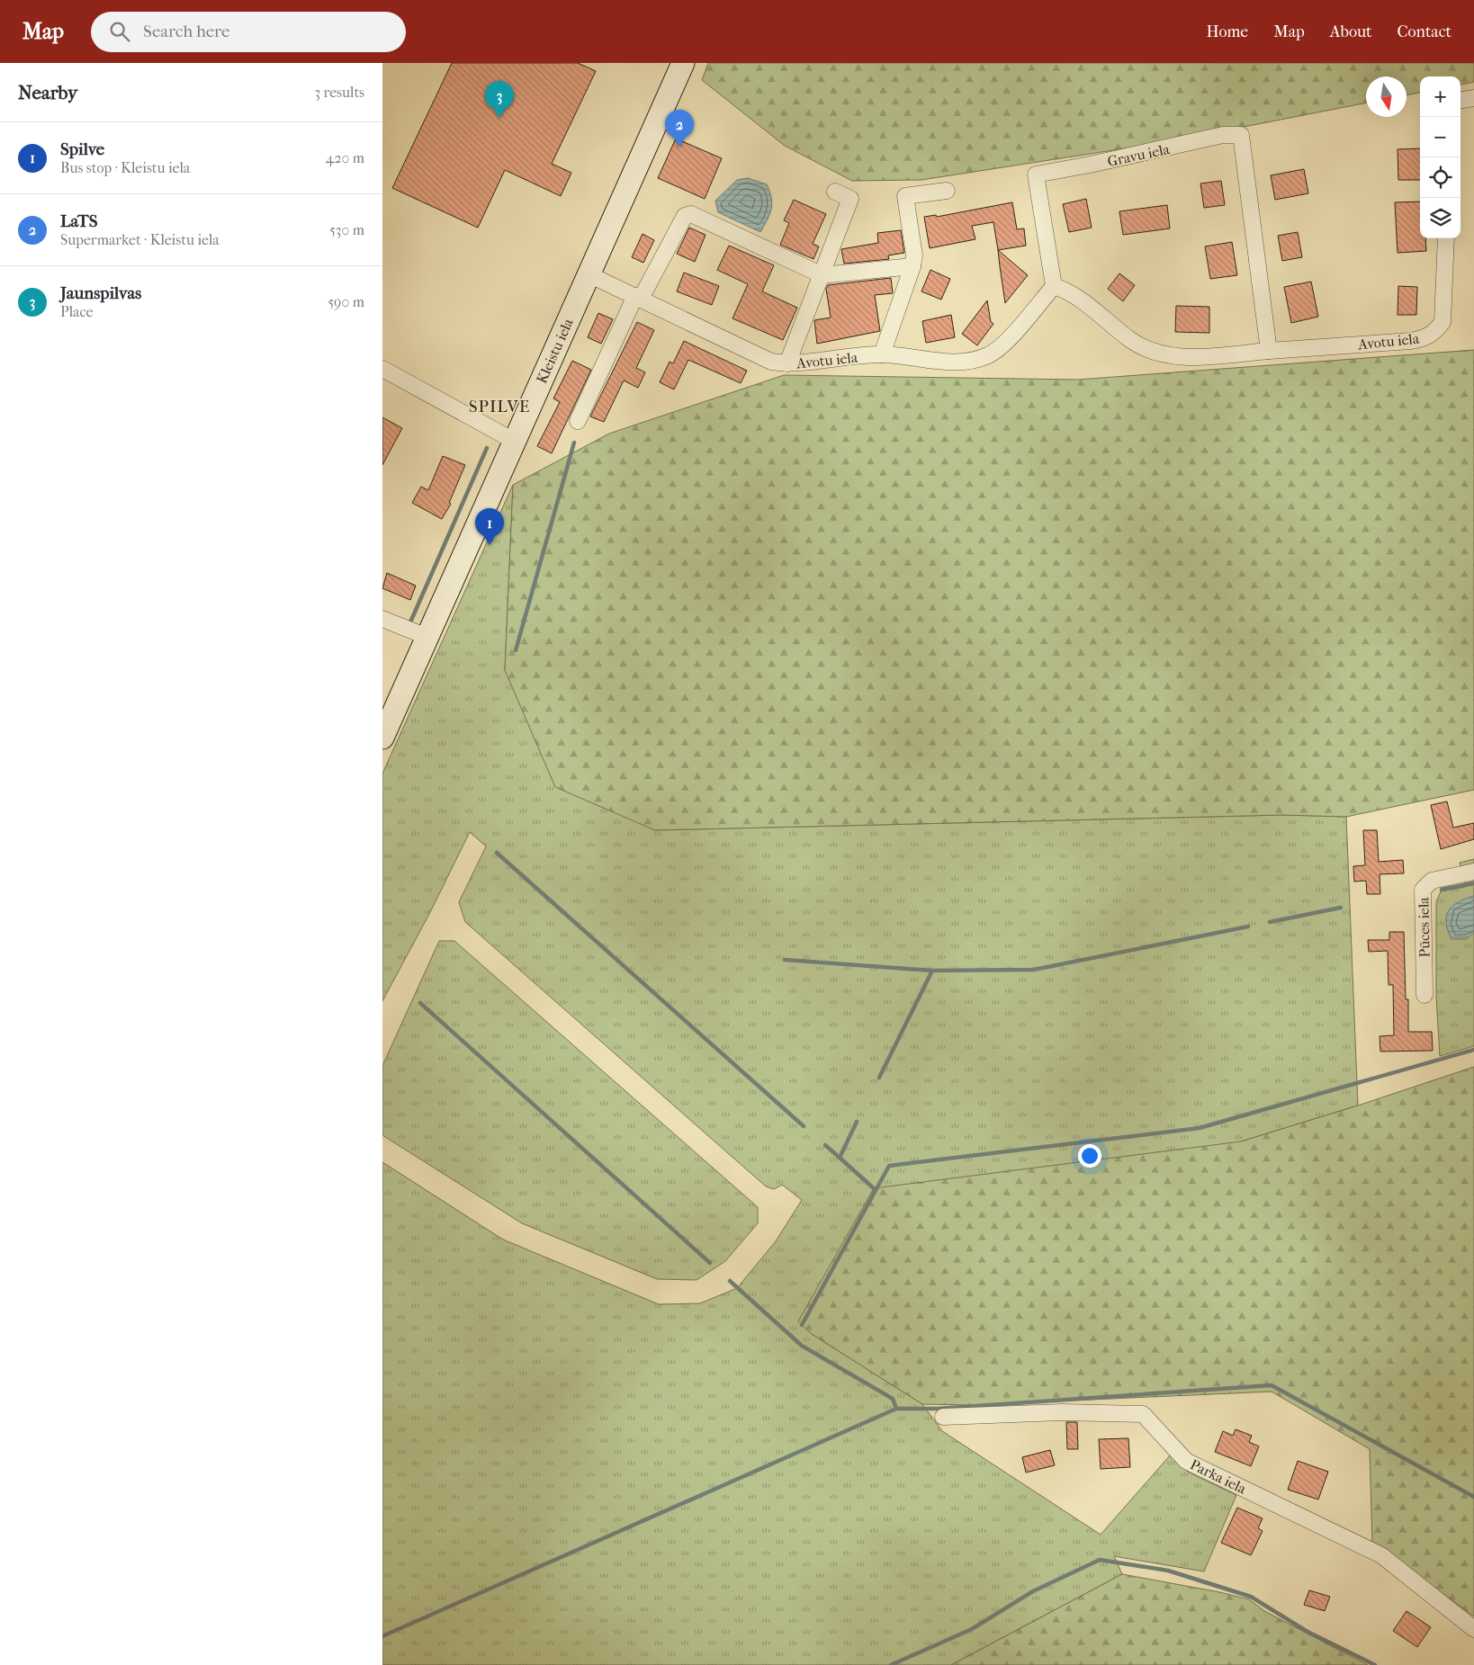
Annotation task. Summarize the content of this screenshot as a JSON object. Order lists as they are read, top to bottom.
{
  "streets": {
    "street": [
      "Gravu iela",
      "Avotu iela",
      "Kleistu iela",
      "Pūces iela",
      "Parka iela"
    ]
  },
  "crossings": [
    ["Gravu iela", "Avotu iela"],
    ["Avotu iela", "Kleistu iela"]
  ],
  "districts": ["SPILVE"],
  "north": "bottom",
  "page": {
    "header": "Map",
    "search": "Search here",
    "nav": [
      "Home",
      "Map",
      "About",
      "Contact"
    ],
    "heading": ["Nearby", "3 results"],
    "map_buttons": ["+", "−"],
    "pins": ["3", "2", "1"],
    "list": [
      {
        "mark": "1",
        "name": "Spilve",
        "note": "Bus stop · Kleistu iela",
        "value": "420 m"
      },
      {
        "mark": "2",
        "name": "LaTS",
        "note": "Supermarket · Kleistu iela",
        "value": "530 m"
      },
      {
        "mark": "3",
        "name": "Jaunspilvas",
        "note": "Place",
        "value": "590 m"
      }
    ]
  }
}
